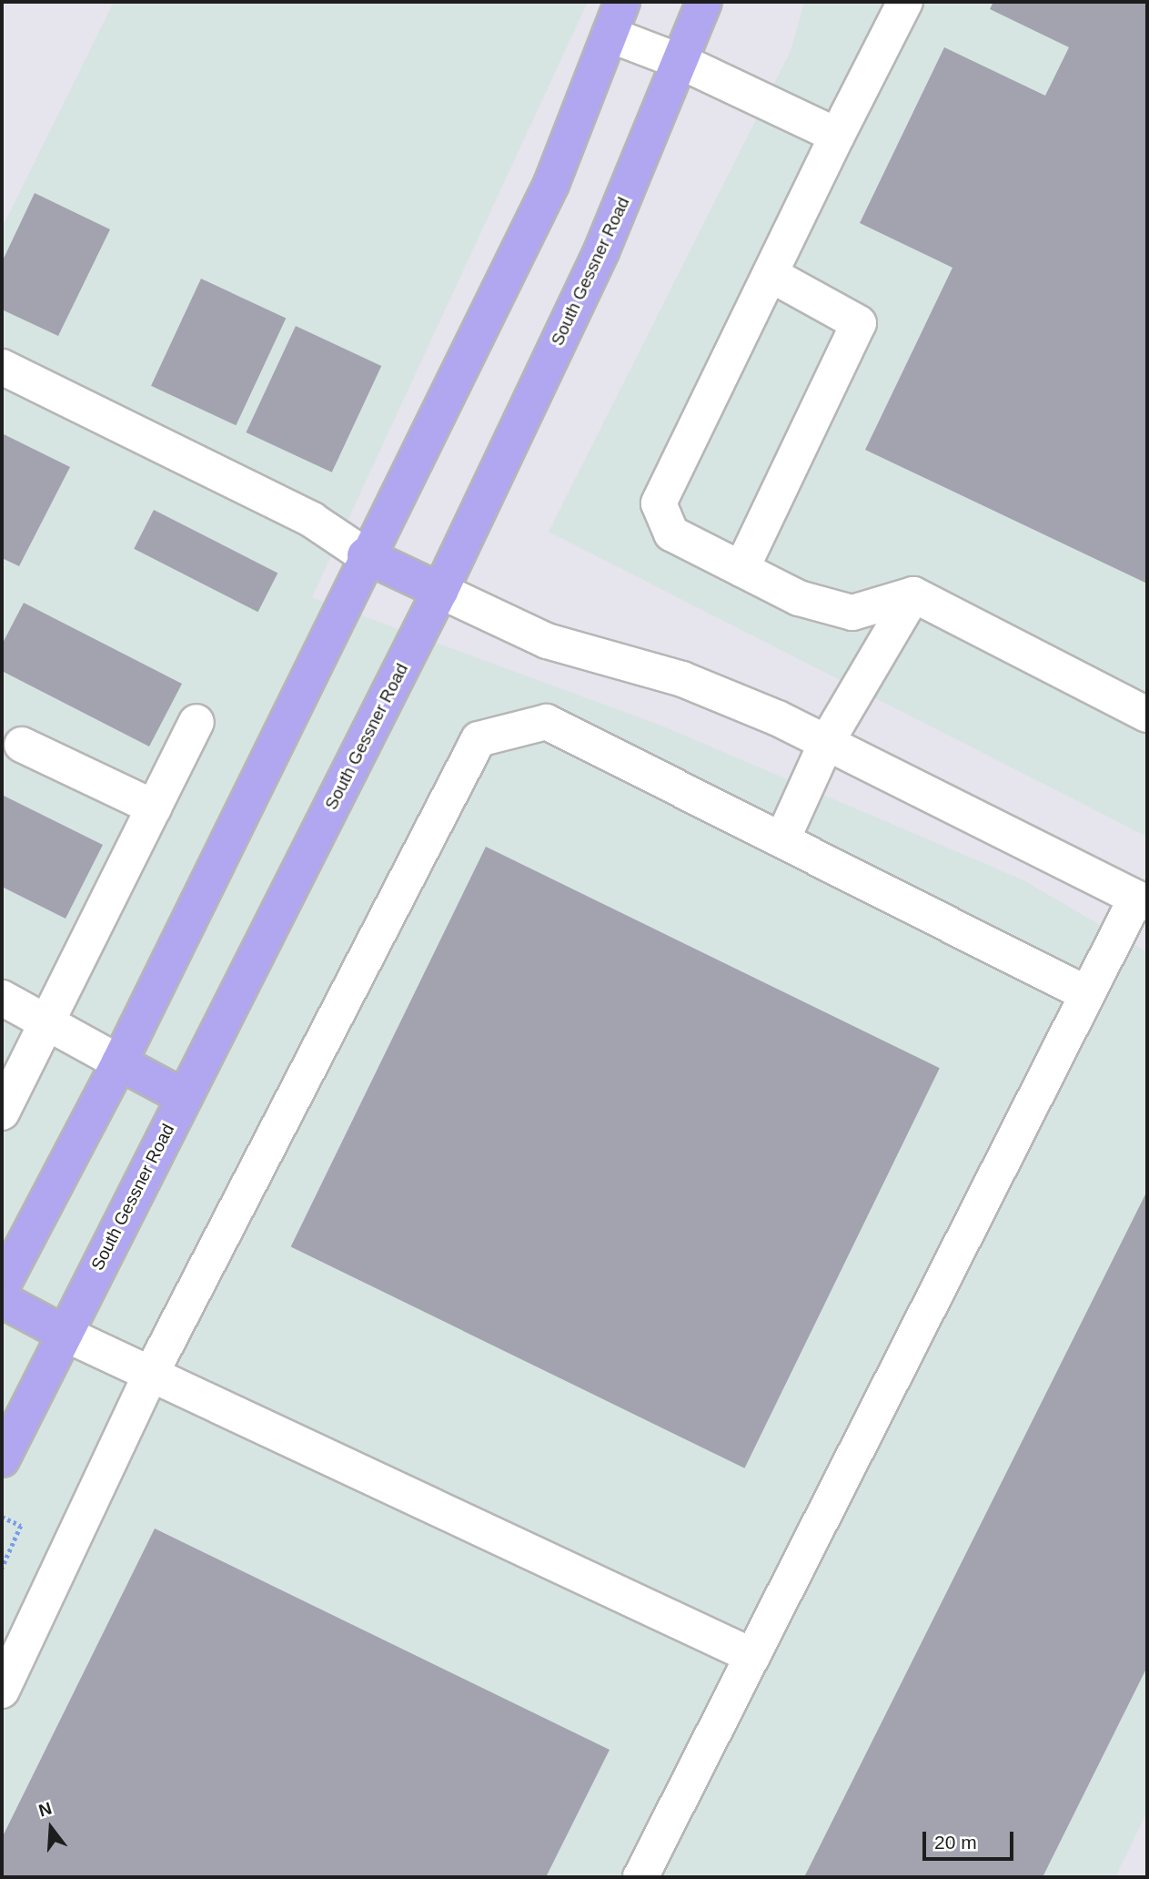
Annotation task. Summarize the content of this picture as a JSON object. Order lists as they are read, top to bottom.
{
  "streets": {
    "main road": ["South Gessner Road"]
  },
  "scale_bar": "20 m",
  "north": "top"
}
